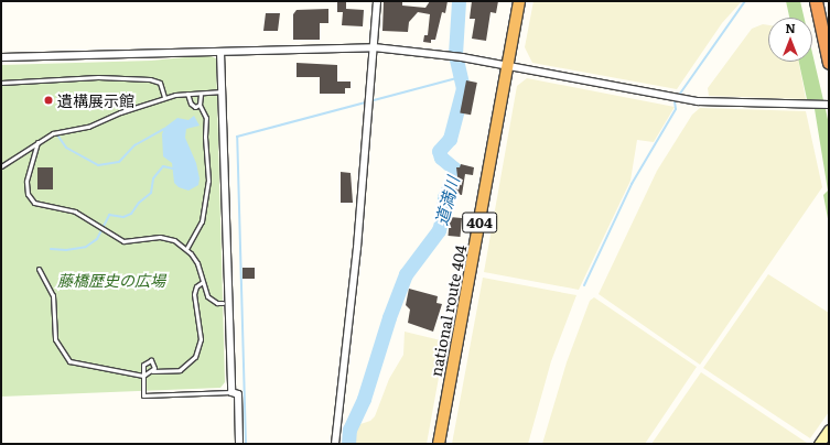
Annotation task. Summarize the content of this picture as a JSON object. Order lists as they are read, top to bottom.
{
  "streets": {
    "highway": ["404", "national route 404"]
  },
  "water": ["道満川"],
  "parks": ["藤橋歴史の広場"],
  "places": ["遺構展示館"],
  "north": "top"
}
